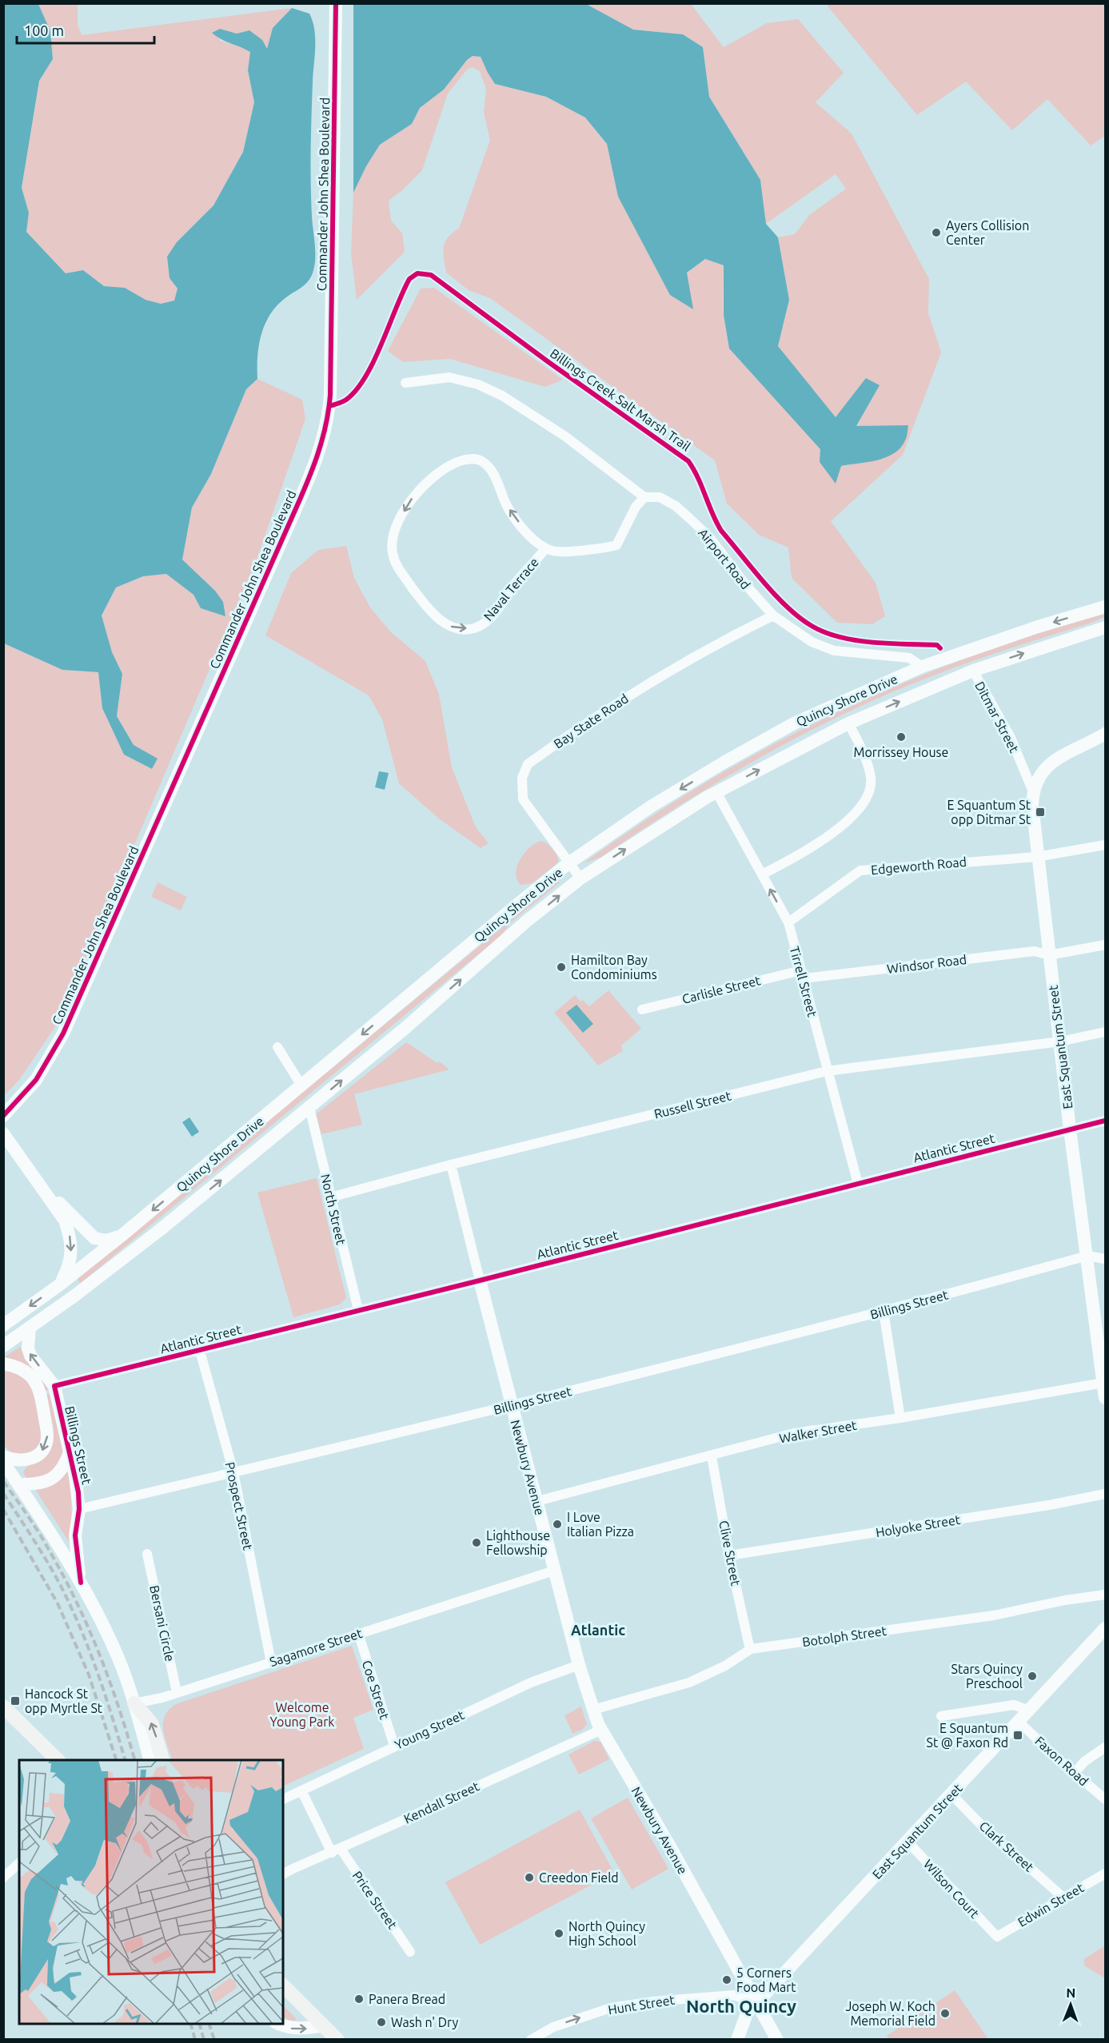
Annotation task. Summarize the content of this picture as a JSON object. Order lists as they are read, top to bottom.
{
  "streets": {
    "main road": [
      "Commander John Shea Boulevard",
      "Quincy Shore Drive",
      "East Squantum Street",
      "Billings Street",
      "Newbury Avenue"
    ],
    "street": [
      "Airport Road",
      "Naval Terrace",
      "Ditmar Street",
      "Bay State Road",
      "Edgeworth Road",
      "Windsor Road",
      "Tirrell Street",
      "Carlisle Street",
      "Russell Street",
      "Atlantic Street",
      "North Street",
      "Walker Street",
      "Prospect Street",
      "Holyoke Street",
      "Clive Street",
      "Bersani Circle",
      "Botolph Street",
      "Sagamore Street",
      "Coe Street",
      "Young Street",
      "Faxon Road",
      "Kendall Street",
      "Clark Street",
      "Wilson Court",
      "Price Street",
      "Edwin Street",
      "Hunt Street"
    ],
    "cycle path": ["Billings Creek Salt Marsh Trail"]
  },
  "crossings": [
    ["Airport Road", "Naval Terrace"],
    ["Airport Road", "Quincy Shore Drive"],
    ["Airport Road", "Bay State Road"],
    ["Quincy Shore Drive", "Ditmar Street"],
    ["Quincy Shore Drive", "Bay State Road"],
    ["Quincy Shore Drive", "Tirrell Street"],
    ["Quincy Shore Drive", "North Street"],
    ["Ditmar Street", "East Squantum Street"],
    ["Edgeworth Road", "Tirrell Street"],
    ["Edgeworth Road", "East Squantum Street"],
    ["Windsor Road", "Tirrell Street"],
    ["Windsor Road", "Carlisle Street"],
    ["Windsor Road", "East Squantum Street"],
    ["Tirrell Street", "Carlisle Street"],
    ["Tirrell Street", "Russell Street"],
    ["Tirrell Street", "Atlantic Street"],
    ["East Squantum Street", "Russell Street"],
    ["East Squantum Street", "Atlantic Street"],
    ["East Squantum Street", "Billings Street"],
    ["East Squantum Street", "Walker Street"],
    ["East Squantum Street", "Newbury Avenue"],
    ["East Squantum Street", "Faxon Road"],
    ["East Squantum Street", "Clark Street"],
    ["East Squantum Street", "Wilson Court"],
    ["East Squantum Street", "Hunt Street"],
    ["Russell Street", "North Street"],
    ["Russell Street", "Newbury Avenue"],
    ["Atlantic Street", "North Street"],
    ["Atlantic Street", "Billings Street"],
    ["Atlantic Street", "Newbury Avenue"],
    ["Atlantic Street", "Prospect Street"],
    ["Billings Street", "Newbury Avenue"],
    ["Billings Street", "Prospect Street"],
    ["Walker Street", "Newbury Avenue"],
    ["Walker Street", "Clive Street"],
    ["Newbury Avenue", "Botolph Street"],
    ["Newbury Avenue", "Sagamore Street"],
    ["Newbury Avenue", "Young Street"],
    ["Newbury Avenue", "Kendall Street"],
    ["Newbury Avenue", "Hunt Street"],
    ["Prospect Street", "Sagamore Street"],
    ["Holyoke Street", "Clive Street"],
    ["Clive Street", "Botolph Street"],
    ["Bersani Circle", "Sagamore Street"],
    ["Sagamore Street", "Coe Street"],
    ["Coe Street", "Young Street"],
    ["Kendall Street", "Price Street"],
    ["Clark Street", "Edwin Street"],
    ["Wilson Court", "Edwin Street"]
  ],
  "one_way": ["Hunt Street"],
  "districts": ["Atlantic", "North Quincy"],
  "parks": ["Welcome Young Park"],
  "places": {
    "other": [
      "Ayers Collision Center",
      "Morrissey House",
      "Hamilton Bay Condominiums",
      "I Love Italian Pizza",
      "Lighthouse Fellowship",
      "Stars Quincy Preschool",
      "Creedon Field",
      "North Quincy High School",
      "5 Corners Food Mart",
      "Panera Bread",
      "Joseph W. Koch Memorial Field",
      "Wash n' Dry"
    ],
    "transit": ["E Squantum St opp Ditmar St", "Hancock St opp Myrtle St", "E Squantum St @ Faxon Rd"]
  },
  "scale_bar": "100 m",
  "north": "top"
}
